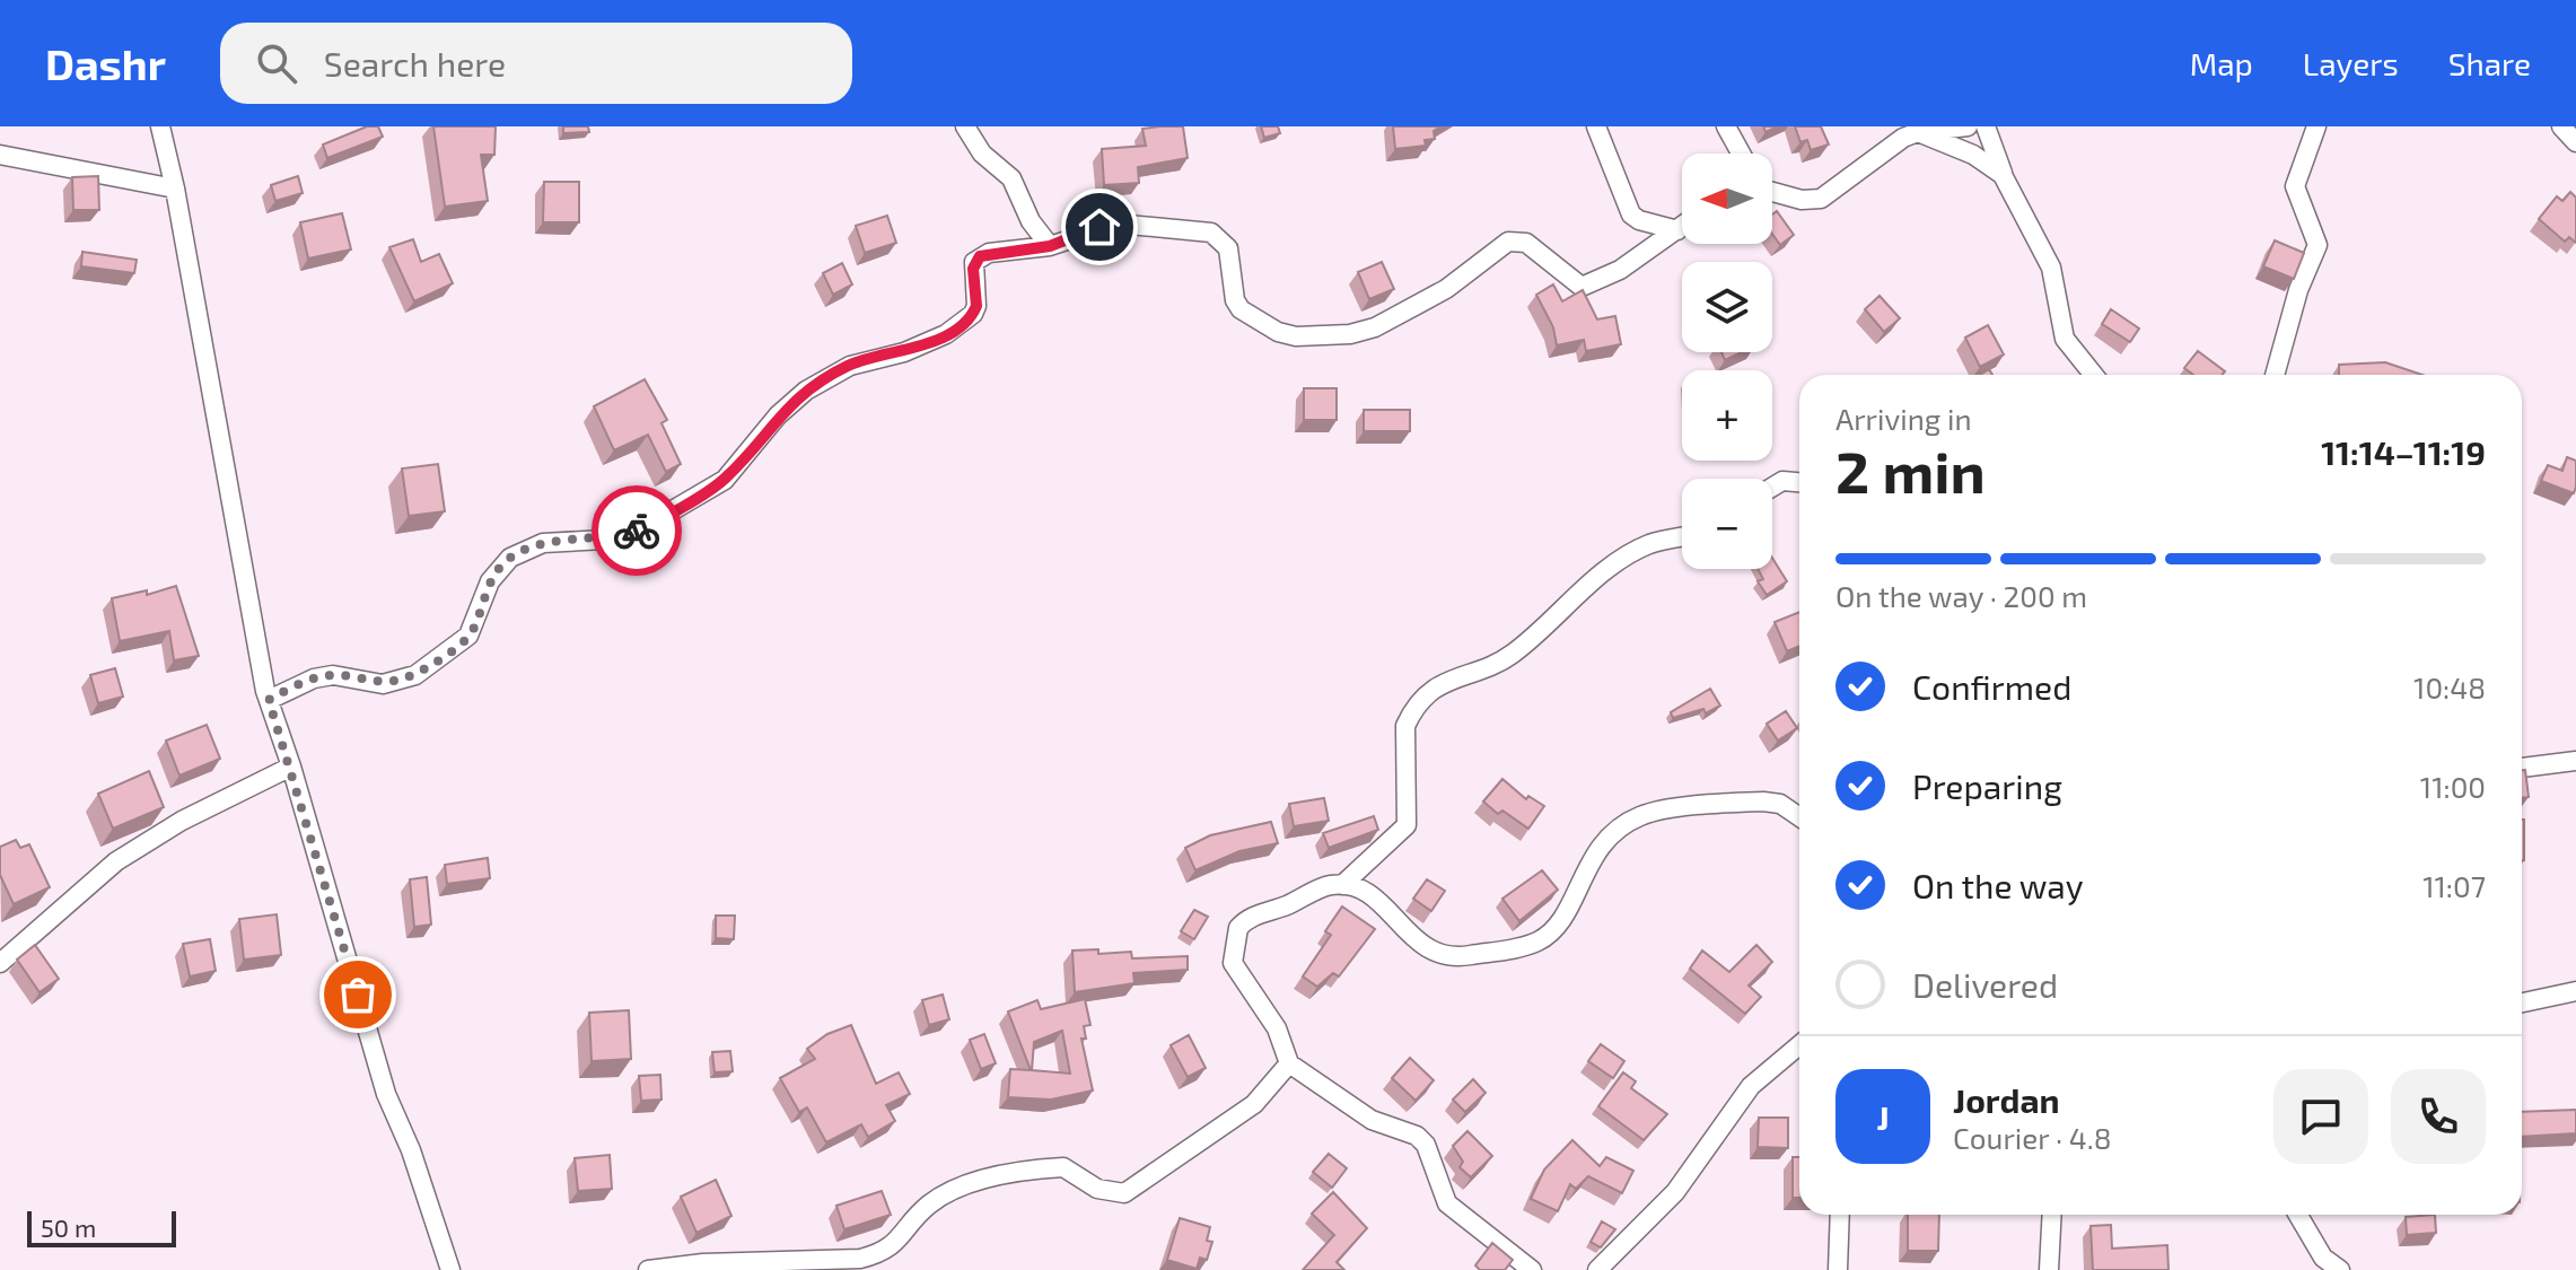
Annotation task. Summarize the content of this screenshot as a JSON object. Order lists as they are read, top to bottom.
{
  "scale_bar": "50 m",
  "north": "left",
  "page": {
    "header": "Dashr",
    "search": "Search here",
    "nav": ["Map", "Layers", "Share"],
    "map_buttons": ["+", "−"],
    "heading": ["2 min", "Arriving in", "11:14–11:19"],
    "panel": ["Jordan", "Courier · 4.8"],
    "bar": "On the way · 200 m",
    "list": [
      ["Confirmed", "10:48"],
      ["Preparing", "11:00"],
      ["On the way", "11:07"],
      "Delivered"
    ],
    "round": "J",
    "scale": "50 m"
  }
}
